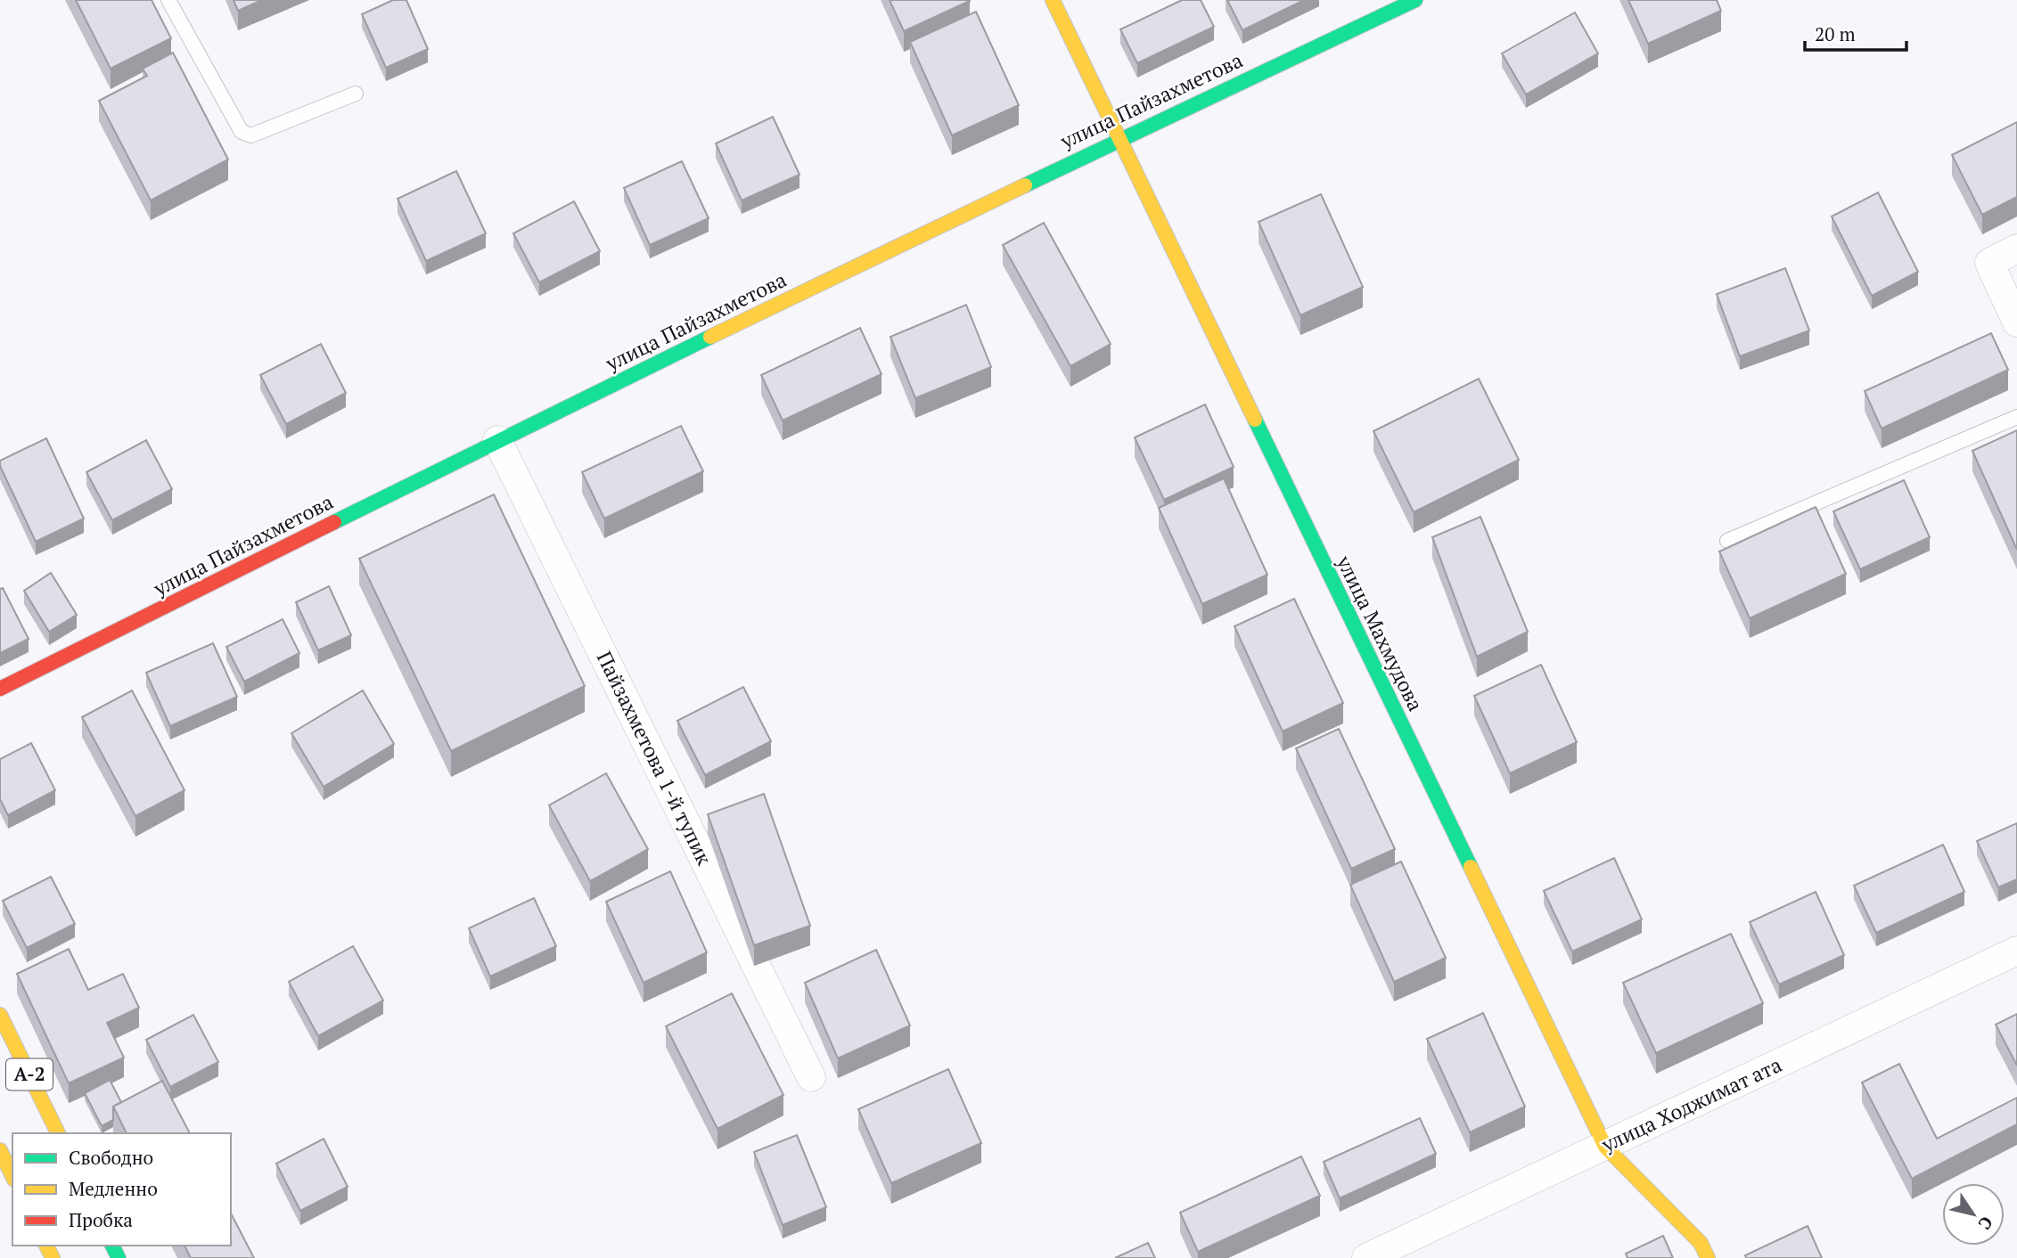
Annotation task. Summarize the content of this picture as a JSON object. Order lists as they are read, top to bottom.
{
  "streets": {
    "main road": ["улица Пайзахметова", "улица Махмудова", "A-2"],
    "street": ["Пайзахметова 1-й тупик", "улица Ходжимат ата"]
  },
  "crossings": [
    ["улица Пайзахметова", "улица Махмудова"],
    ["улица Пайзахметова", "Пайзахметова 1-й тупик"],
    ["улица Махмудова", "улица Ходжимат ата"]
  ],
  "legend": ["Свободно", "Медленно", "Пробка"],
  "scale_bar": "20 m",
  "north": "bottom right"
}
